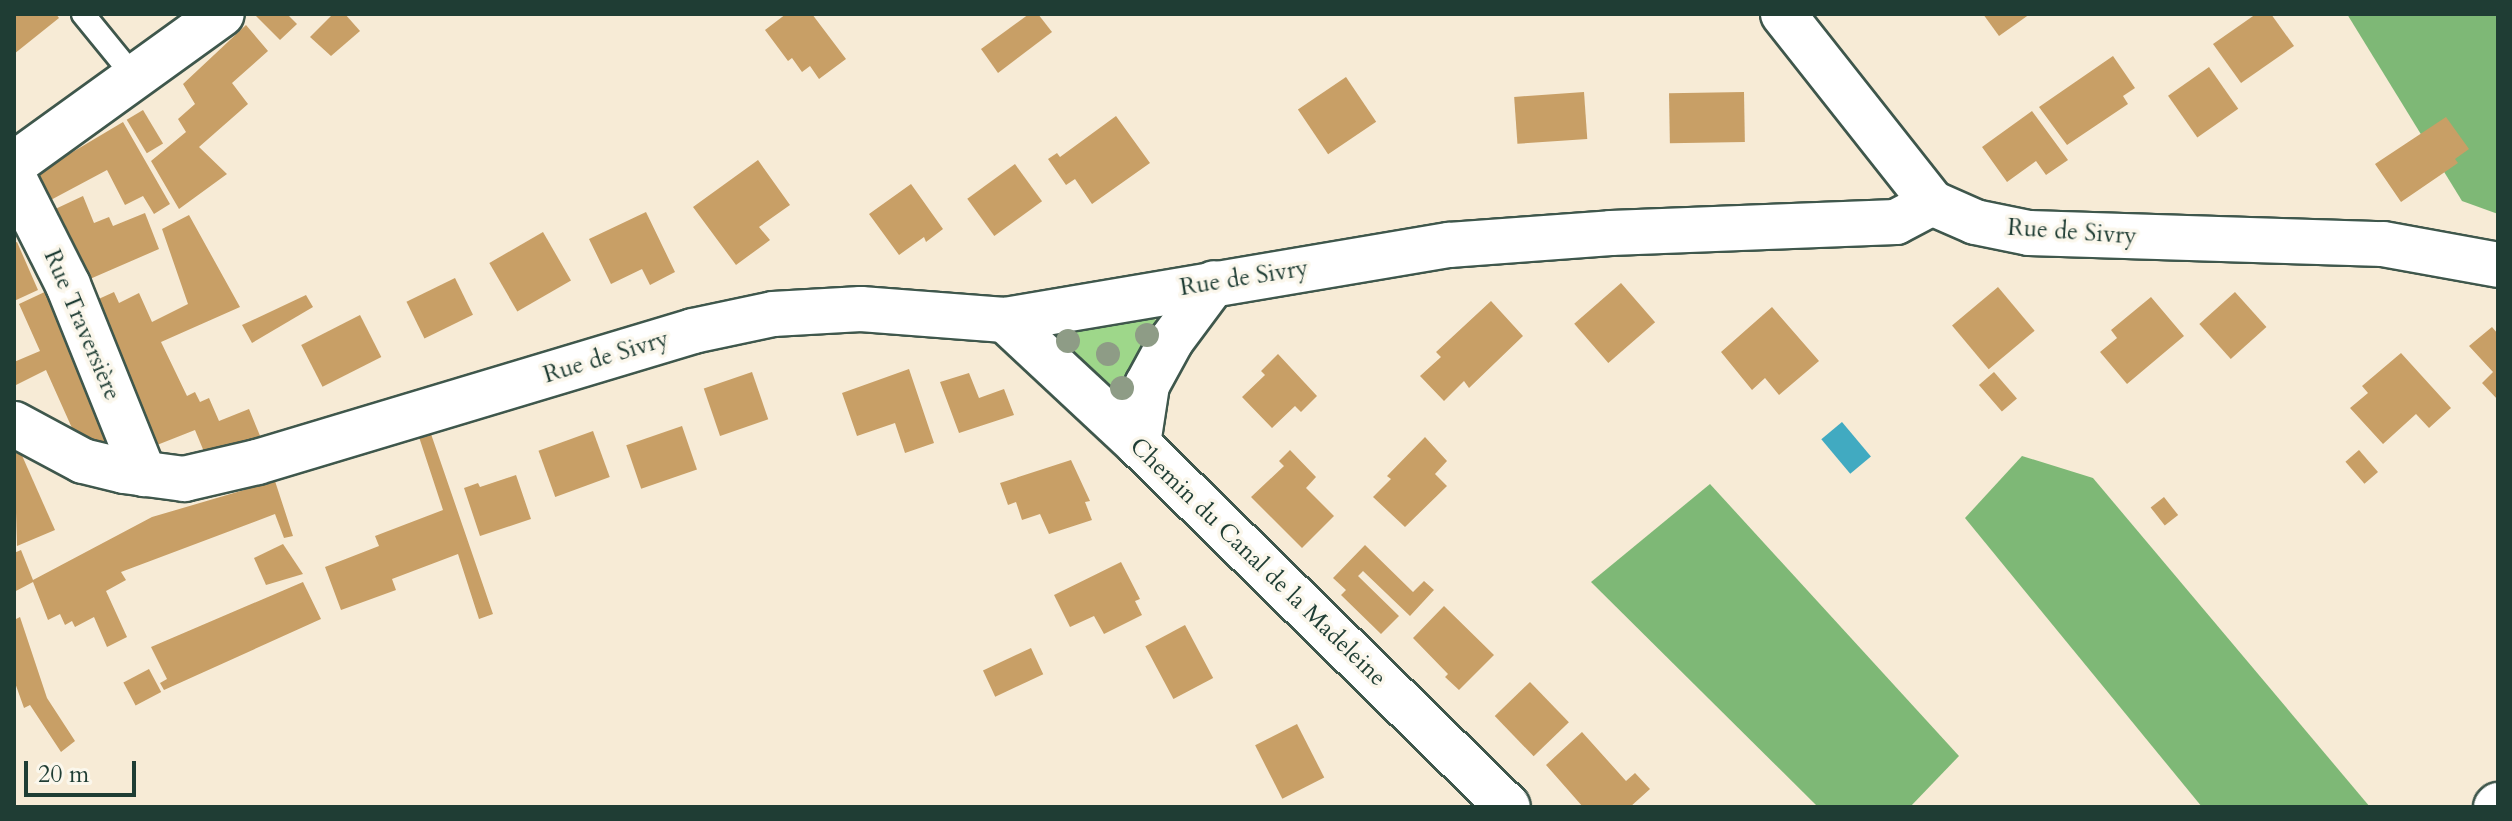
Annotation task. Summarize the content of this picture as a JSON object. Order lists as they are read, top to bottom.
{
  "streets": {
    "street": ["Rue de Sivry", "Rue Traversière", "Chemin du Canal de la Madeleine"]
  },
  "crossings": [
    ["Rue de Sivry", "Rue Traversière"],
    ["Rue de Sivry", "Chemin du Canal de la Madeleine"]
  ],
  "scale_bar": "20 m"
}
